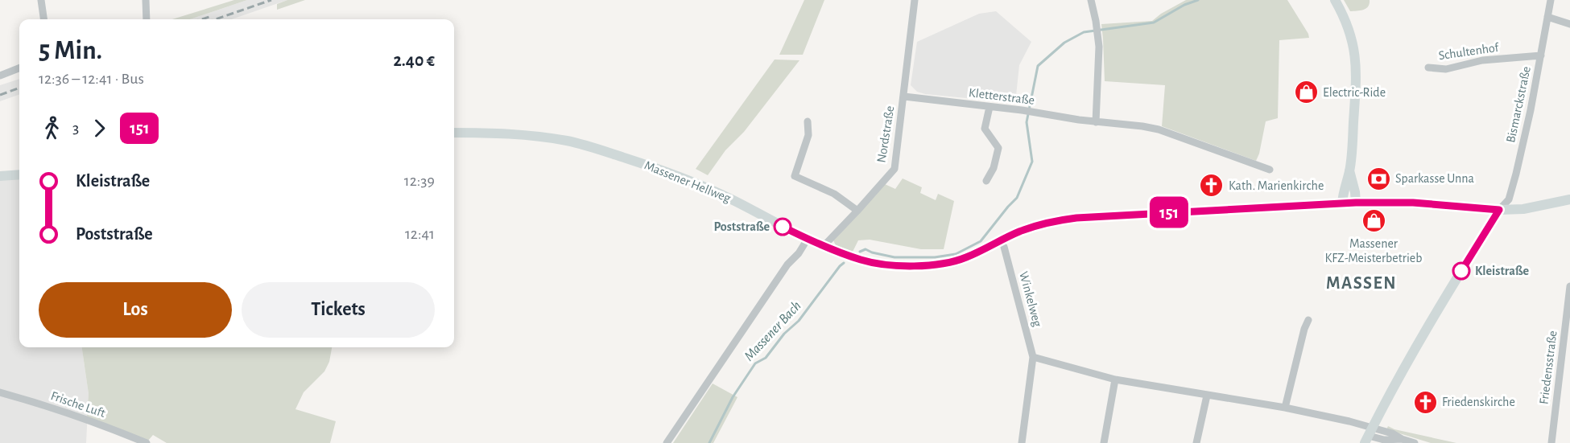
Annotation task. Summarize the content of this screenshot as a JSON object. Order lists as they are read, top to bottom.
{
  "streets": {
    "main road": ["Massener Hellweg"],
    "street": [
      "Schultenhof",
      "Kletterstraße",
      "Bismarckstraße",
      "Nordstraße",
      "Winkelweg",
      "Friedensstraße",
      "Frische Luft"
    ]
  },
  "crossings": [
    ["Schultenhof", "Bismarckstraße"],
    ["Kletterstraße", "Nordstraße"],
    ["Bismarckstraße", "Massener Hellweg"],
    ["Nordstraße", "Massener Hellweg"]
  ],
  "districts": ["MASSEN"],
  "water": ["Massener Bach"],
  "places": {
    "shop": ["Electric-Ride", "Massener KFZ-Meisterbetrieb"],
    "bank": ["Sparkasse Unna"],
    "church": ["Kath. Marienkirche", "Friedenskirche"],
    "other": ["Poststraße", "Kleistraße"]
  },
  "lines": ["bus line 151"],
  "page": {
    "on_map": "151",
    "heading": ["5 Min.", "12:36 – 12:41 · Bus", "2.40 €"],
    "legs": ["3", "151"],
    "list": [
      {
        "name": "Kleistraße",
        "value": "12:39"
      },
      {
        "name": "Poststraße",
        "value": "12:41"
      }
    ],
    "buttons": ["Los", "Tickets"]
  }
}
